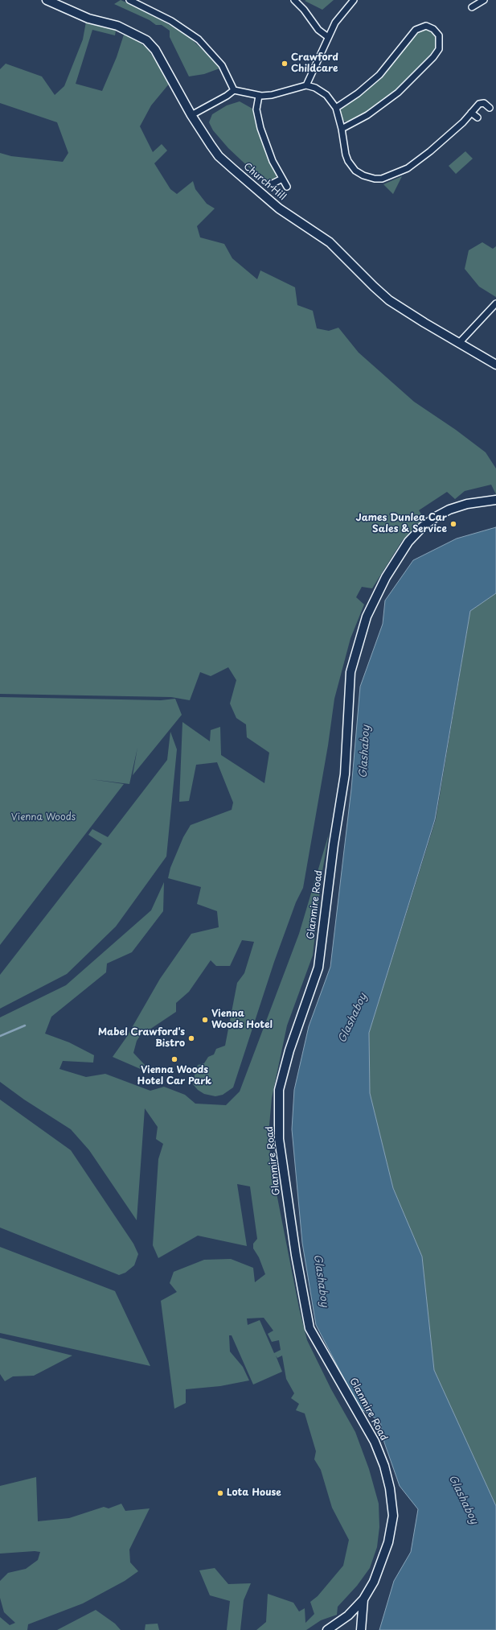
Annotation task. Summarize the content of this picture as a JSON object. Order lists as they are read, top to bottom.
{
  "streets": {
    "main road": ["Church Hill", "Glanmire Road"]
  },
  "water": ["Glashaboy"],
  "parks": ["Vienna Woods"],
  "places": [
    "Crawford Childcare",
    "James Dunlea Car Sales & Service",
    "Vienna Woods Hotel",
    "Mabel Crawford's Bistro",
    "Vienna Woods Hotel Car Park",
    "Lota House"
  ]
}
